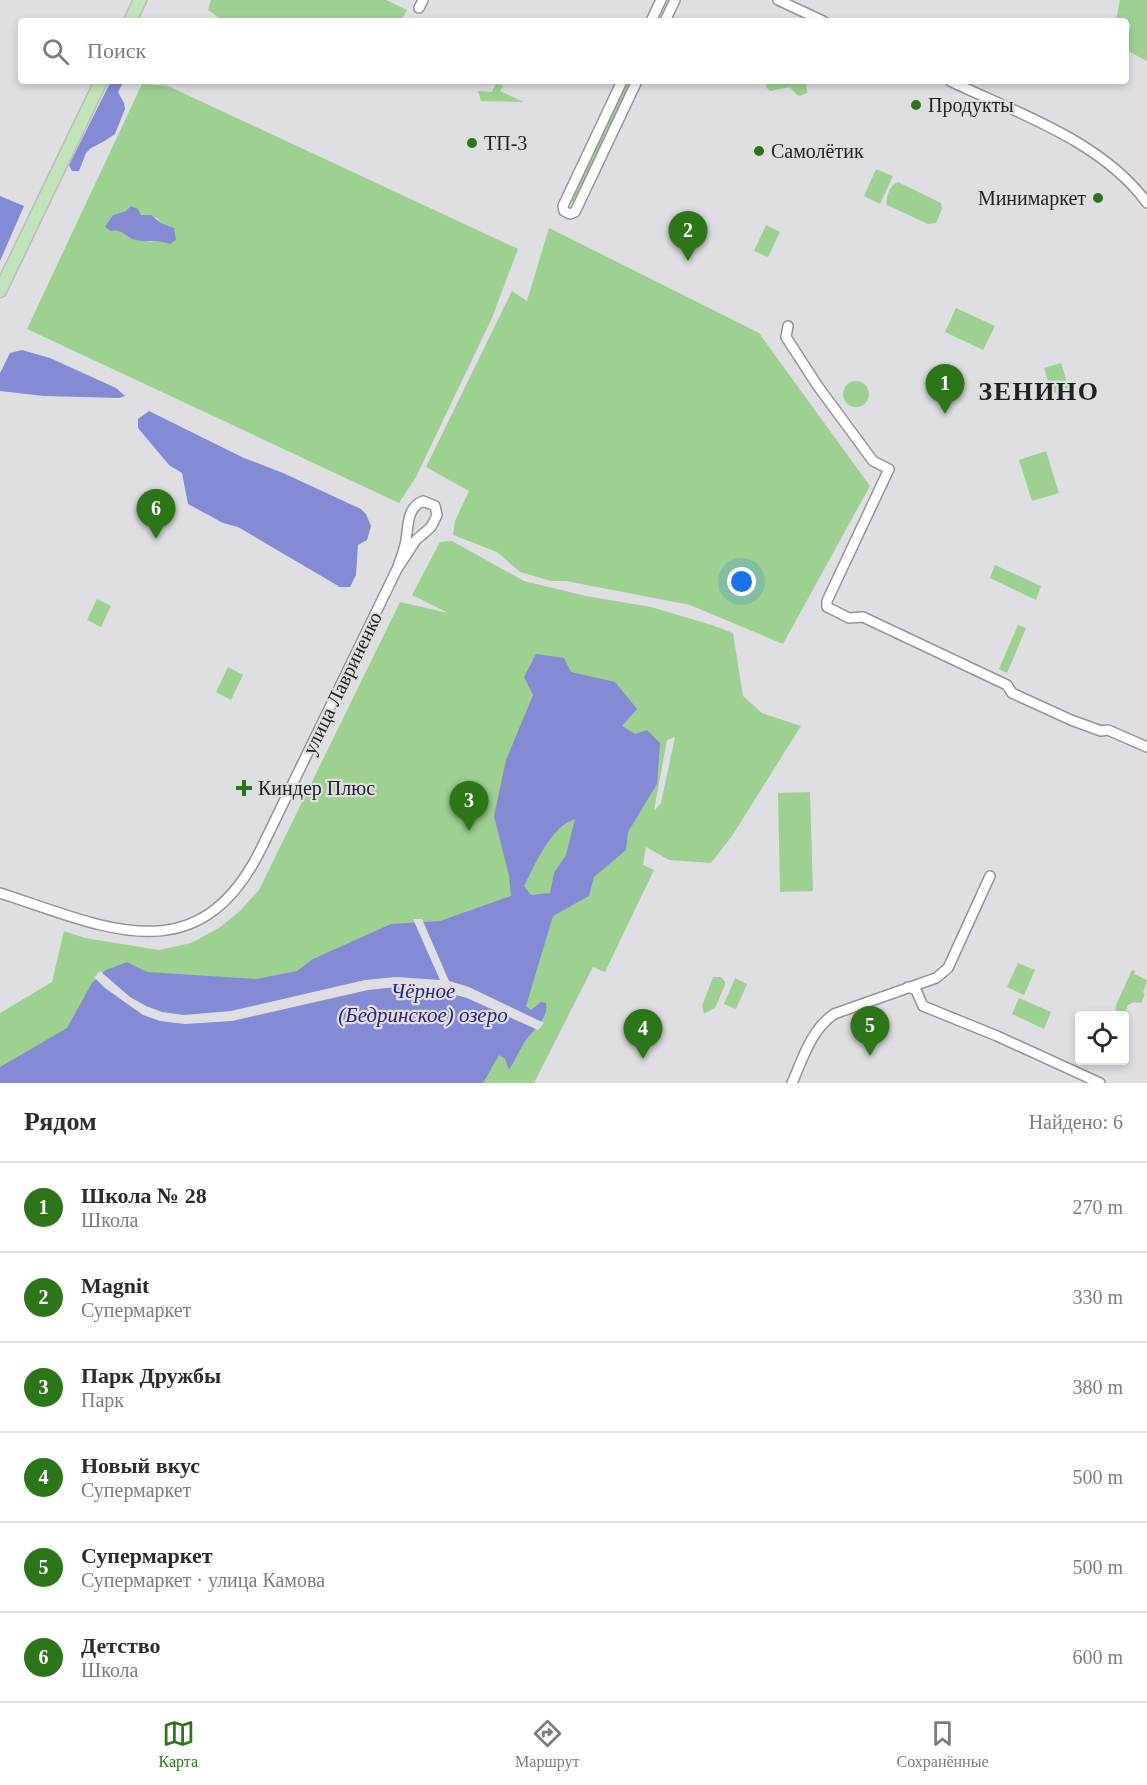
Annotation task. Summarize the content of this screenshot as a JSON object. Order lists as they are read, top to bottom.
{
  "streets": {
    "street": ["улица Лавриненко"]
  },
  "districts": ["ЗЕНИНО"],
  "water": ["Чёрное (Бедринское) озеро"],
  "places": {
    "other": [
      "Продукты",
      "ТП-3",
      "Самолётик",
      "Минимаркет"
    ],
    "health": ["Киндер Плюс"]
  },
  "page": {
    "search": "Поиск",
    "pins": [
      "2",
      "1",
      "6",
      "3",
      "5",
      "4"
    ],
    "heading": ["Рядом", "Найдено: 6"],
    "list": [
      {
        "mark": "1",
        "name": "Школа № 28",
        "note": "Школа",
        "value": "270 m"
      },
      {
        "mark": "2",
        "name": "Magnit",
        "note": "Супермаркет",
        "value": "330 m"
      },
      {
        "mark": "3",
        "name": "Парк Дружбы",
        "note": "Парк",
        "value": "380 m"
      },
      {
        "mark": "4",
        "name": "Новый вкус",
        "note": "Супермаркет",
        "value": "500 m"
      },
      {
        "mark": "5",
        "name": "Супермаркет",
        "note": "Супермаркет · улица Камова",
        "value": "500 m"
      },
      {
        "mark": "6",
        "name": "Детство",
        "note": "Школа",
        "value": "600 m"
      }
    ],
    "nav": ["Карта", "Маршрут", "Сохранённые"]
  }
}
